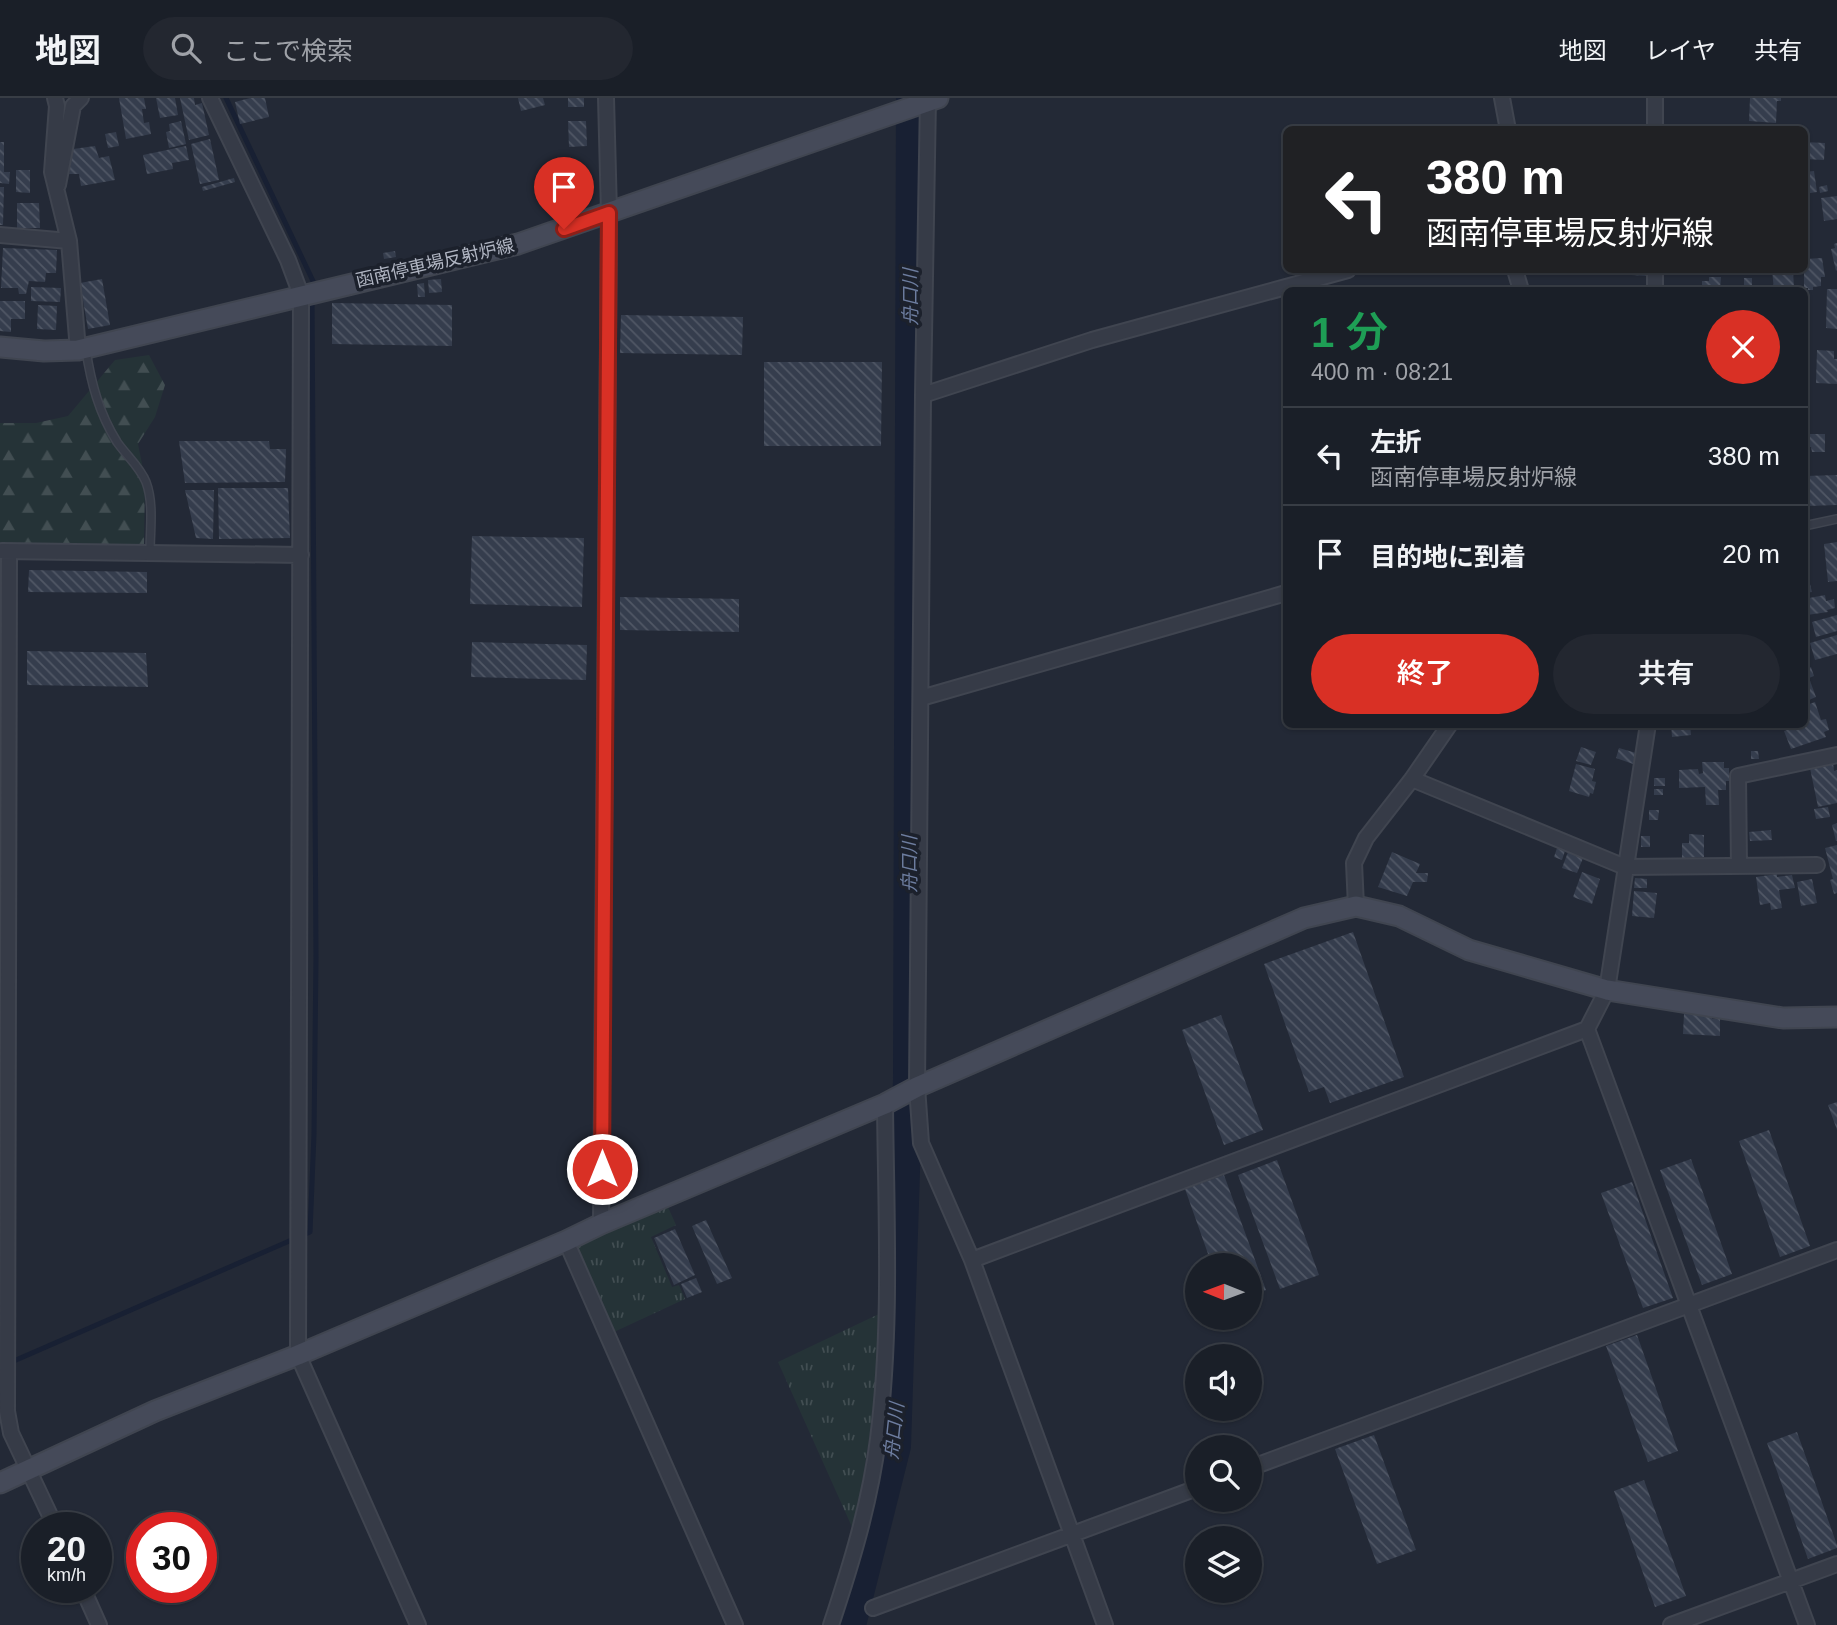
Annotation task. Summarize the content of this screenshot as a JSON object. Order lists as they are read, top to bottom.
{
  "streets": {
    "street": ["函南停車場反射炉線"]
  },
  "water": ["舟口川"],
  "north": "left",
  "page": {
    "header": "地図",
    "search": "ここで検索",
    "nav": ["地図", "レイヤ", "共有"],
    "turn": ["380 m", "函南停車場反射炉線"],
    "heading": ["1 分", "400 m · 08:21"],
    "list": [
      {
        "name": "左折",
        "note": "函南停車場反射炉線",
        "value": "380 m"
      },
      {
        "name": "目的地に到着",
        "value": "20 m"
      }
    ],
    "buttons": ["終了", "共有"],
    "speed": "20 km/h",
    "limit": "30"
  }
}
